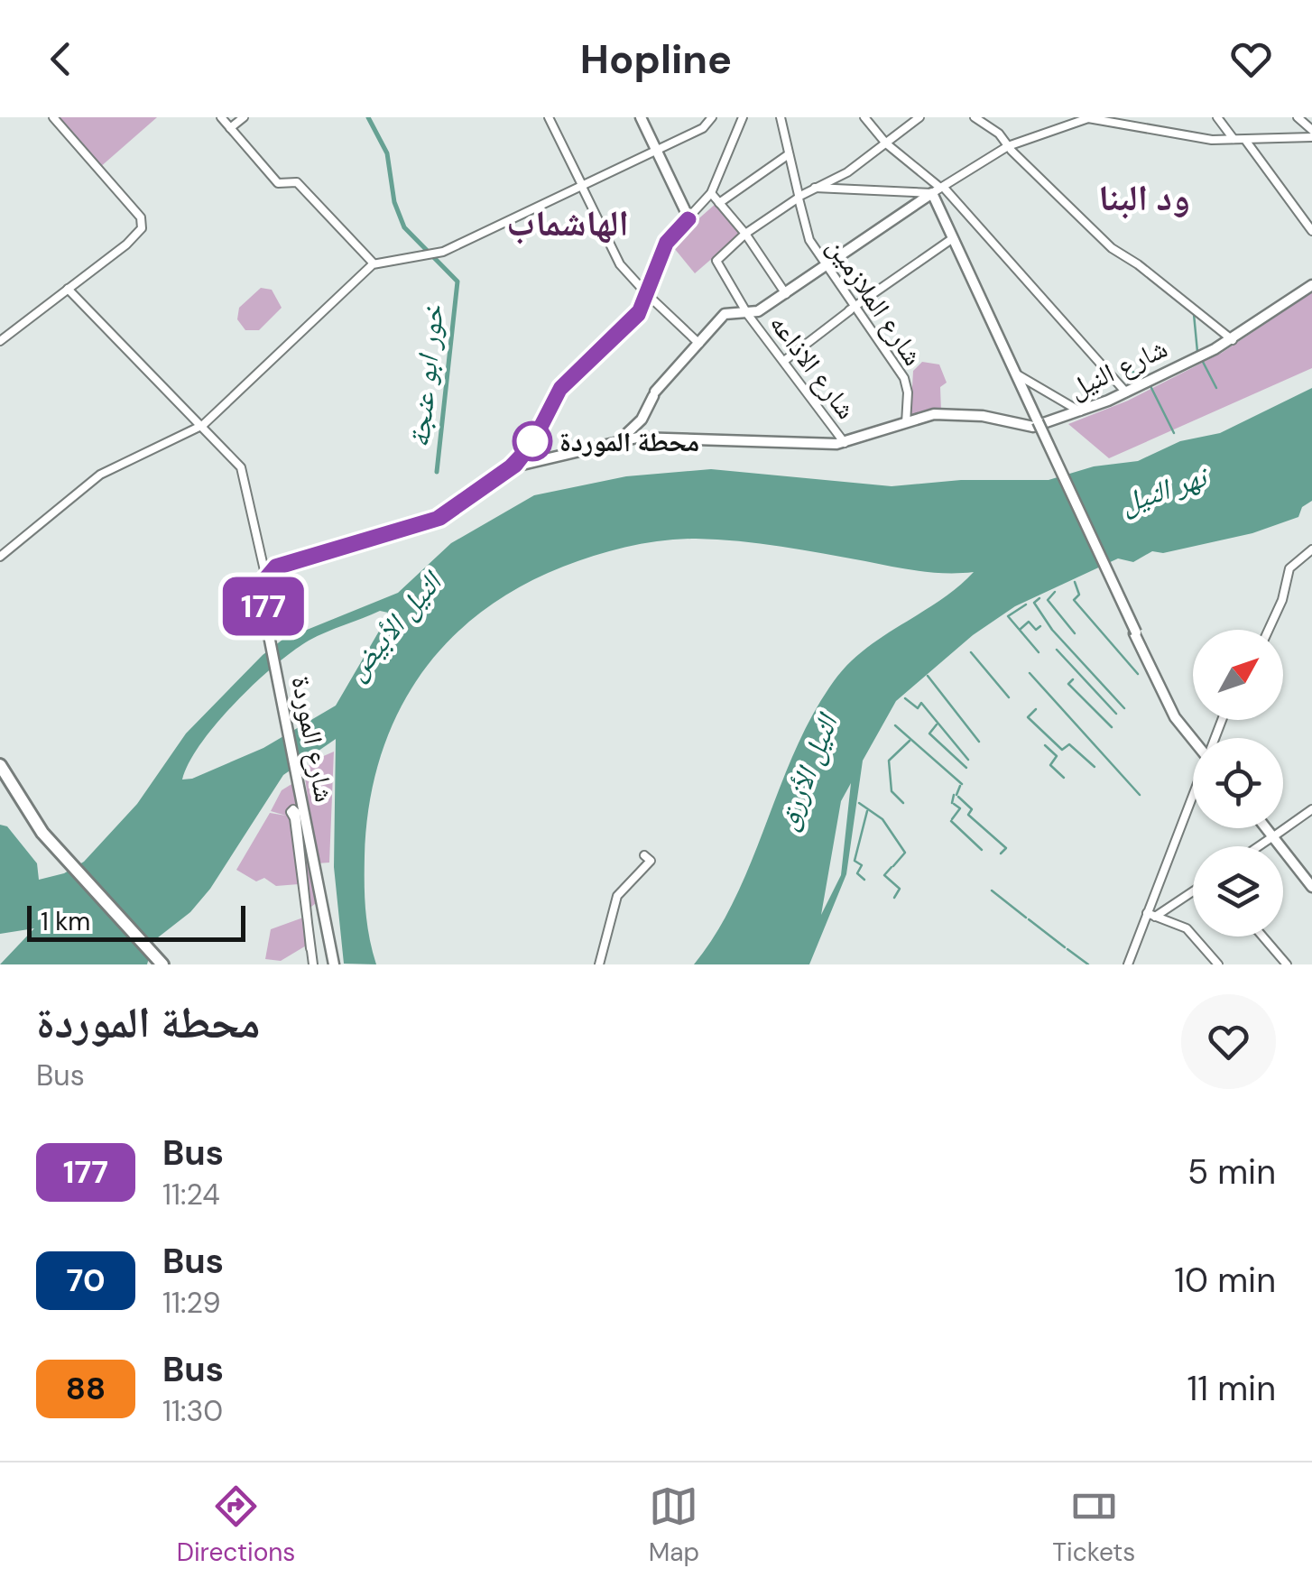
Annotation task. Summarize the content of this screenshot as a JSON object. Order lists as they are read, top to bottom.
{
  "streets": {
    "main road": ["شارع النيل", "شارع الموردة"],
    "street": ["شارع الملازمين", "شارع الاذاعه"]
  },
  "crossings": [
    ["شارع الملازمين", "شارع النيل"],
    ["شارع الاذاعه", "شارع النيل"]
  ],
  "districts": ["ود البنا", "الهاشماب"],
  "water": [
    "خور ابو عنجة",
    "نهر النيل",
    "النيل الأبيض",
    "النيل الأزرق"
  ],
  "places": ["محطة الموردة"],
  "lines": ["bus line 177"],
  "scale_bar": "1 km",
  "north": "top right",
  "page": {
    "header": "Hopline",
    "on_map": "177",
    "scale": "1 km",
    "heading": ["محطة الموردة", "Bus"],
    "list": [
      {
        "mark": "177",
        "name": "Bus",
        "note": "11:24",
        "value": "5 min"
      },
      {
        "mark": "70",
        "name": "Bus",
        "note": "11:29",
        "value": "10 min"
      },
      {
        "mark": "88",
        "name": "Bus",
        "note": "11:30",
        "value": "11 min"
      }
    ],
    "tabs": ["Directions", "Map", "Tickets"]
  }
}
